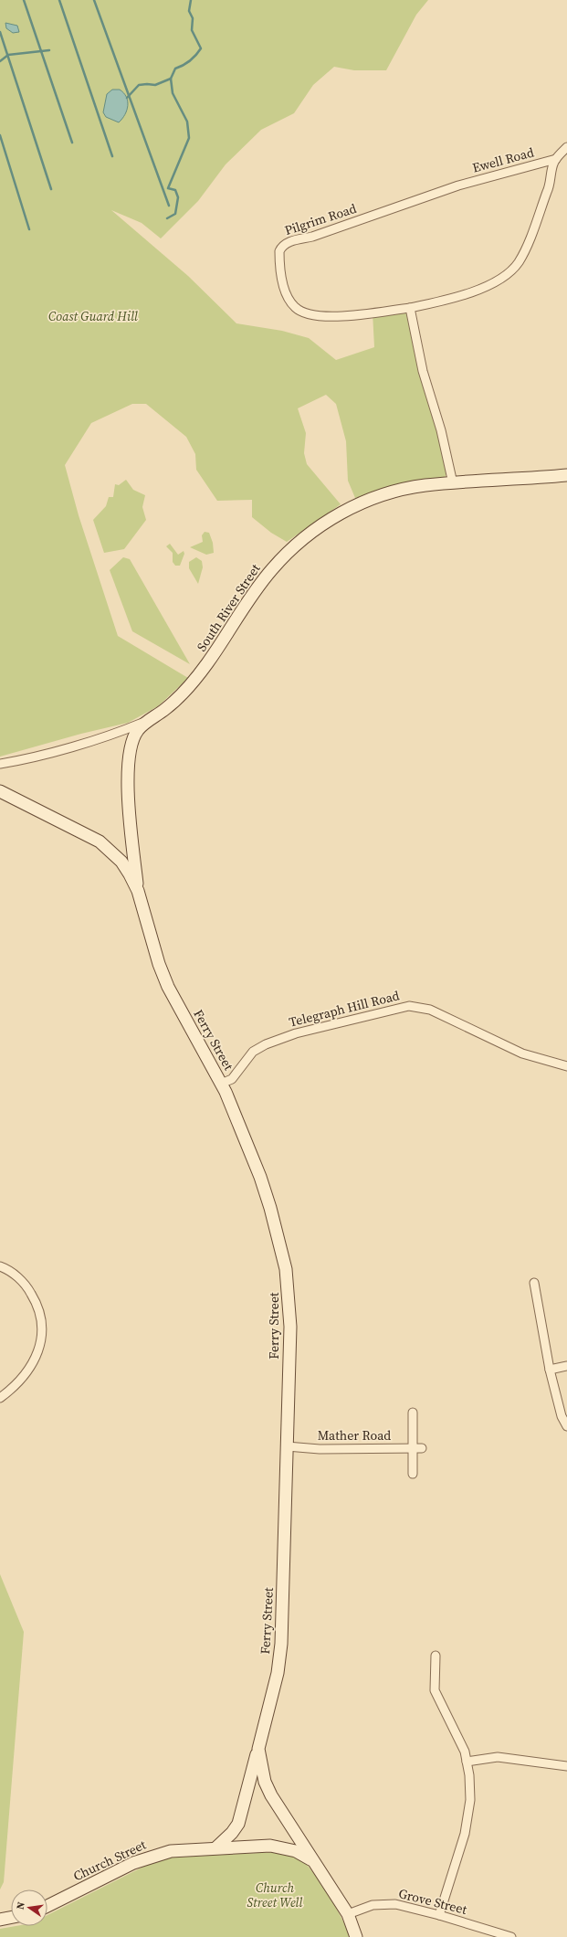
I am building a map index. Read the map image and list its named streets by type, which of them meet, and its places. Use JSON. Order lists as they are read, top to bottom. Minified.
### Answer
{"streets":{"street":["Ewell Road","Pilgrim Road","South River Street","Telegraph Hill Road","Ferry Street","Mather Road","Church Street","Grove Street"]},"crossings":[["Ewell Road","Pilgrim Road"],["South River Street","Ferry Street"],["Telegraph Hill Road","Ferry Street"],["Ferry Street","Mather Road"],["Ferry Street","Church Street"],["Ferry Street","Grove Street"]],"parks":["Coast Guard Hill","Church Street Well"],"north":"left"}
